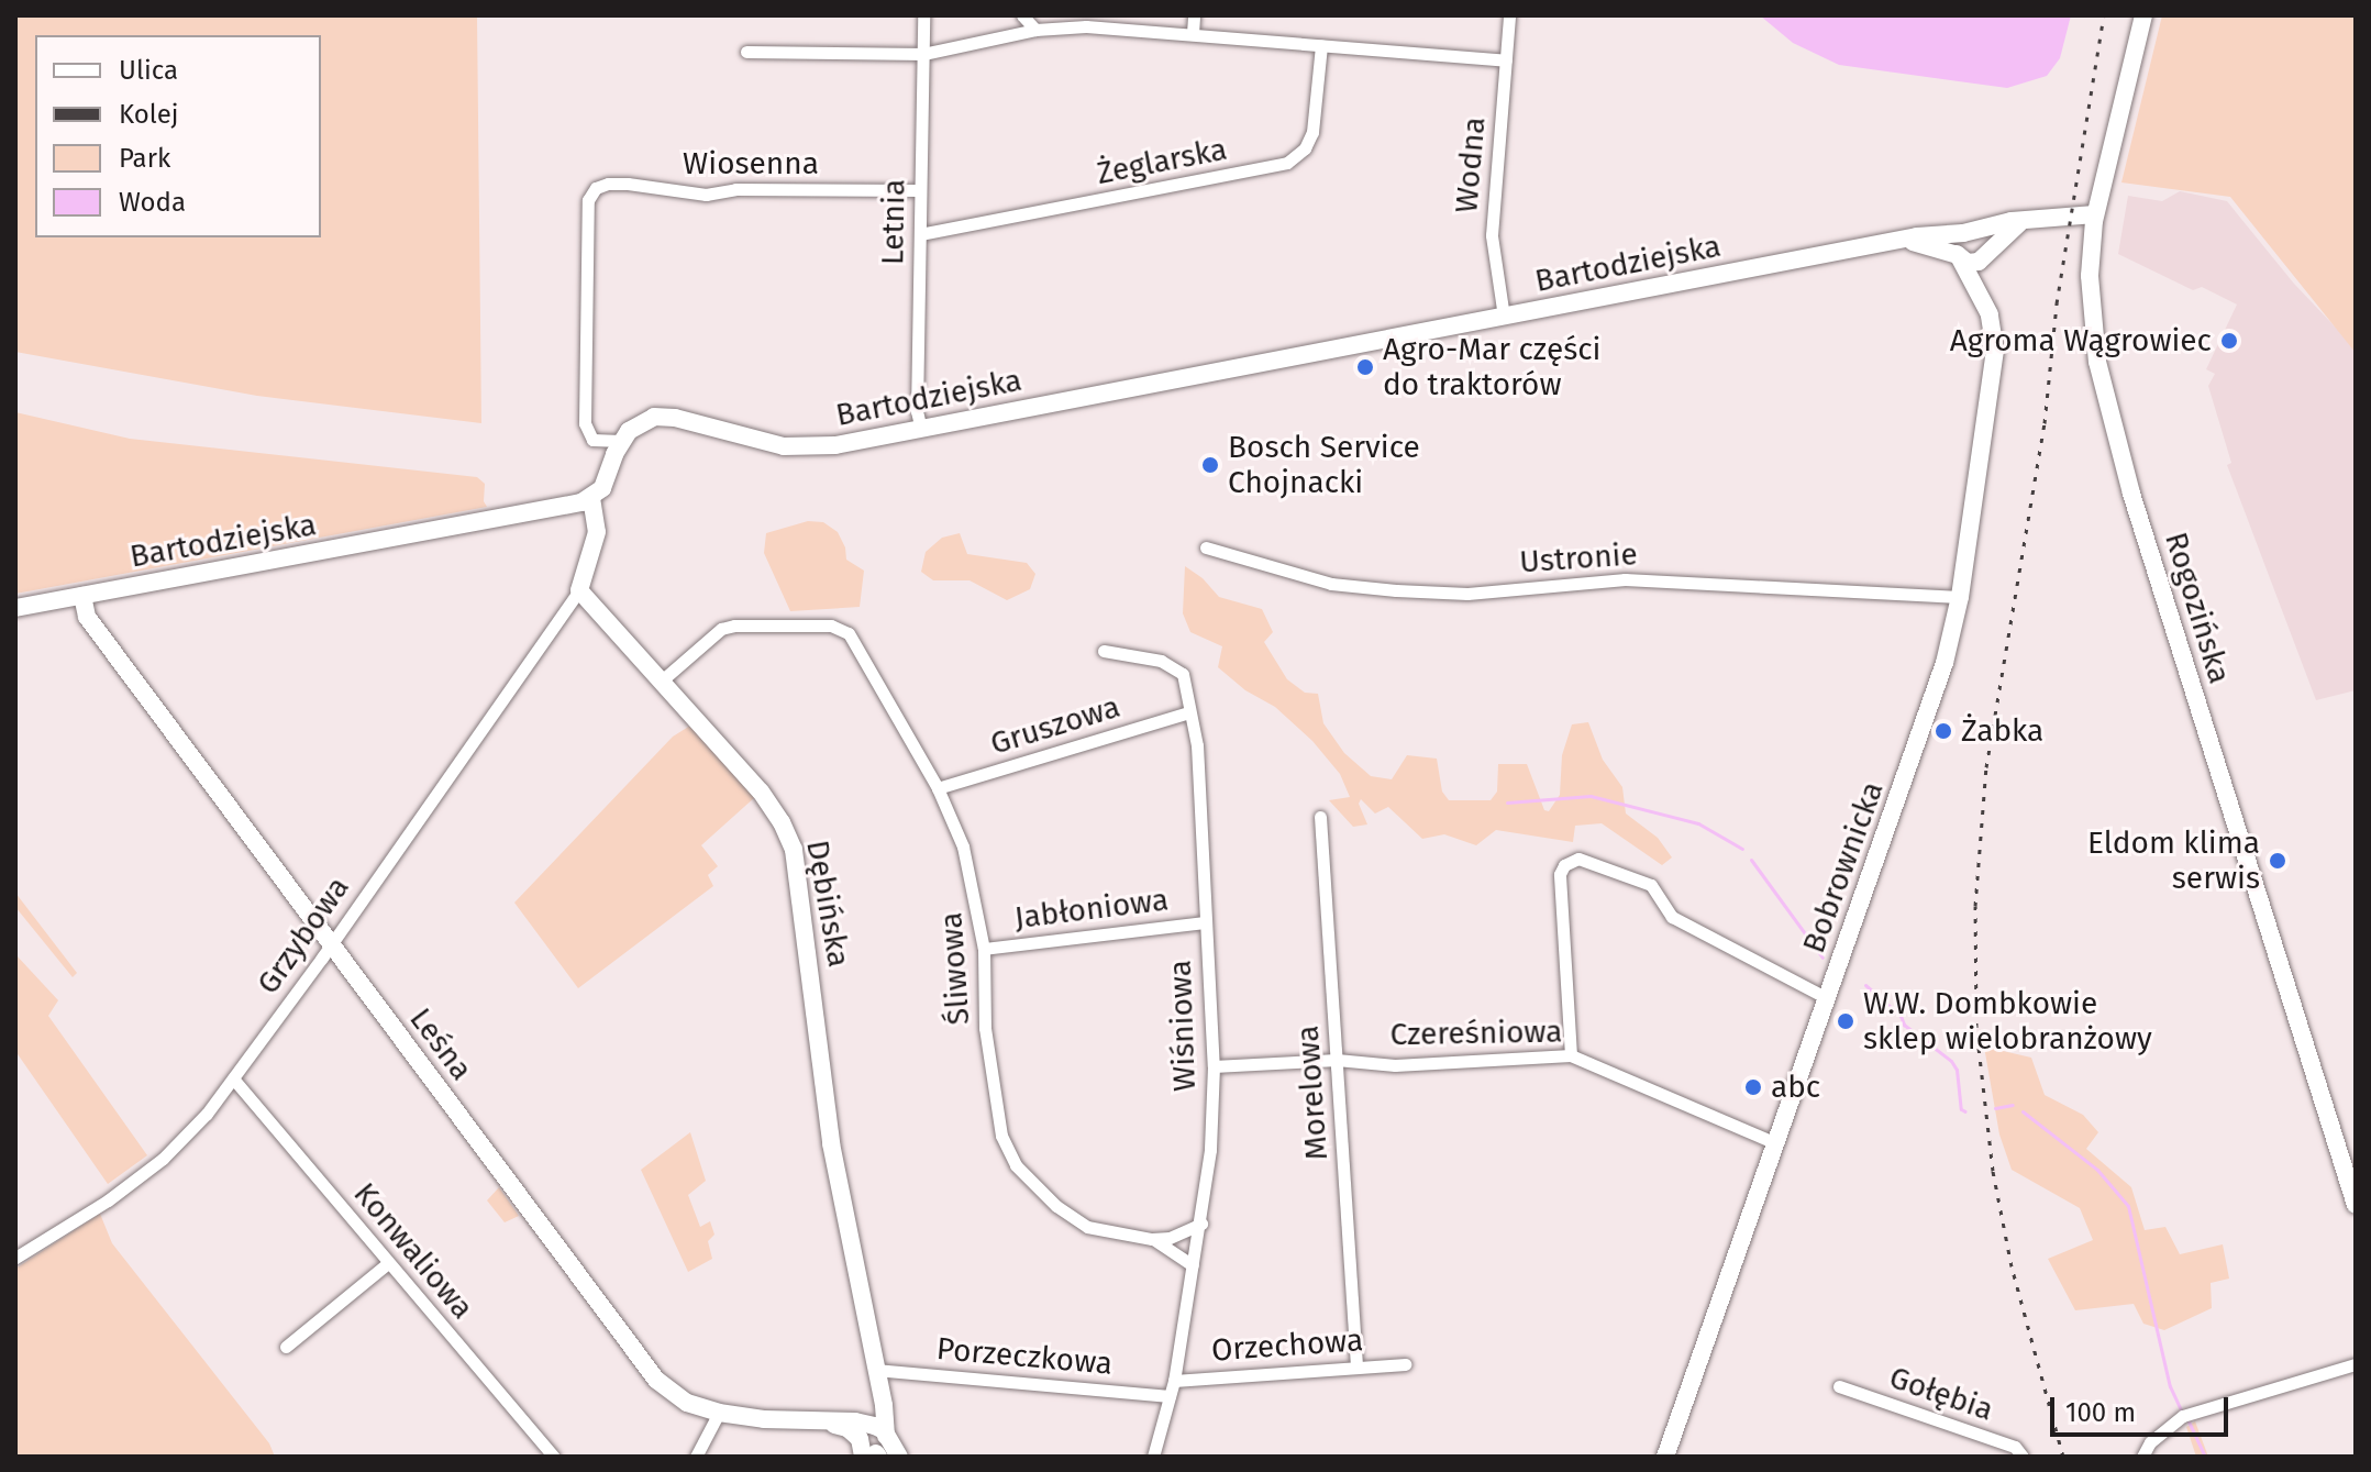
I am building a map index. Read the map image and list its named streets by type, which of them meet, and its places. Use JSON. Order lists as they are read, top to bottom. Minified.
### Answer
{"streets":{"street":["Żeglarska","Wiosenna","Wodna","Letnia","Bartodziejska","Ustronie","Rogozińska","Gruszowa","Bobrownicka","Dębińska","Jabłoniowa","Grzybowa","Śliwowa","Wiśniowa","Czereśniowa","Leśna","Morelowa","Konwaliowa","Orzechowa","Porzeczkowa","Gołębia"]},"crossings":[["Żeglarska","Letnia"],["Wiosenna","Letnia"],["Wiosenna","Bartodziejska"],["Wodna","Bartodziejska"],["Letnia","Bartodziejska"],["Bartodziejska","Rogozińska"],["Bartodziejska","Bobrownicka"],["Bartodziejska","Leśna"],["Ustronie","Bobrownicka"],["Gruszowa","Śliwowa"],["Gruszowa","Wiśniowa"],["Bobrownicka","Czereśniowa"],["Dębińska","Grzybowa"],["Dębińska","Śliwowa"],["Dębińska","Leśna"],["Dębińska","Porzeczkowa"],["Jabłoniowa","Śliwowa"],["Jabłoniowa","Wiśniowa"],["Grzybowa","Leśna"],["Grzybowa","Konwaliowa"],["Śliwowa","Wiśniowa"],["Wiśniowa","Czereśniowa"],["Wiśniowa","Orzechowa"],["Wiśniowa","Porzeczkowa"],["Czereśniowa","Morelowa"],["Morelowa","Orzechowa"]],"places":["Agroma Wągrowiec","Agro-Mar części do traktorów","Bosch Service Chojnacki","Żabka","Eldom klima serwis","W.W. Dombkowie sklep wielobranżowy","abc"],"legend":["Ulica","Kolej","Park","Woda"],"scale_bar":"100 m"}
